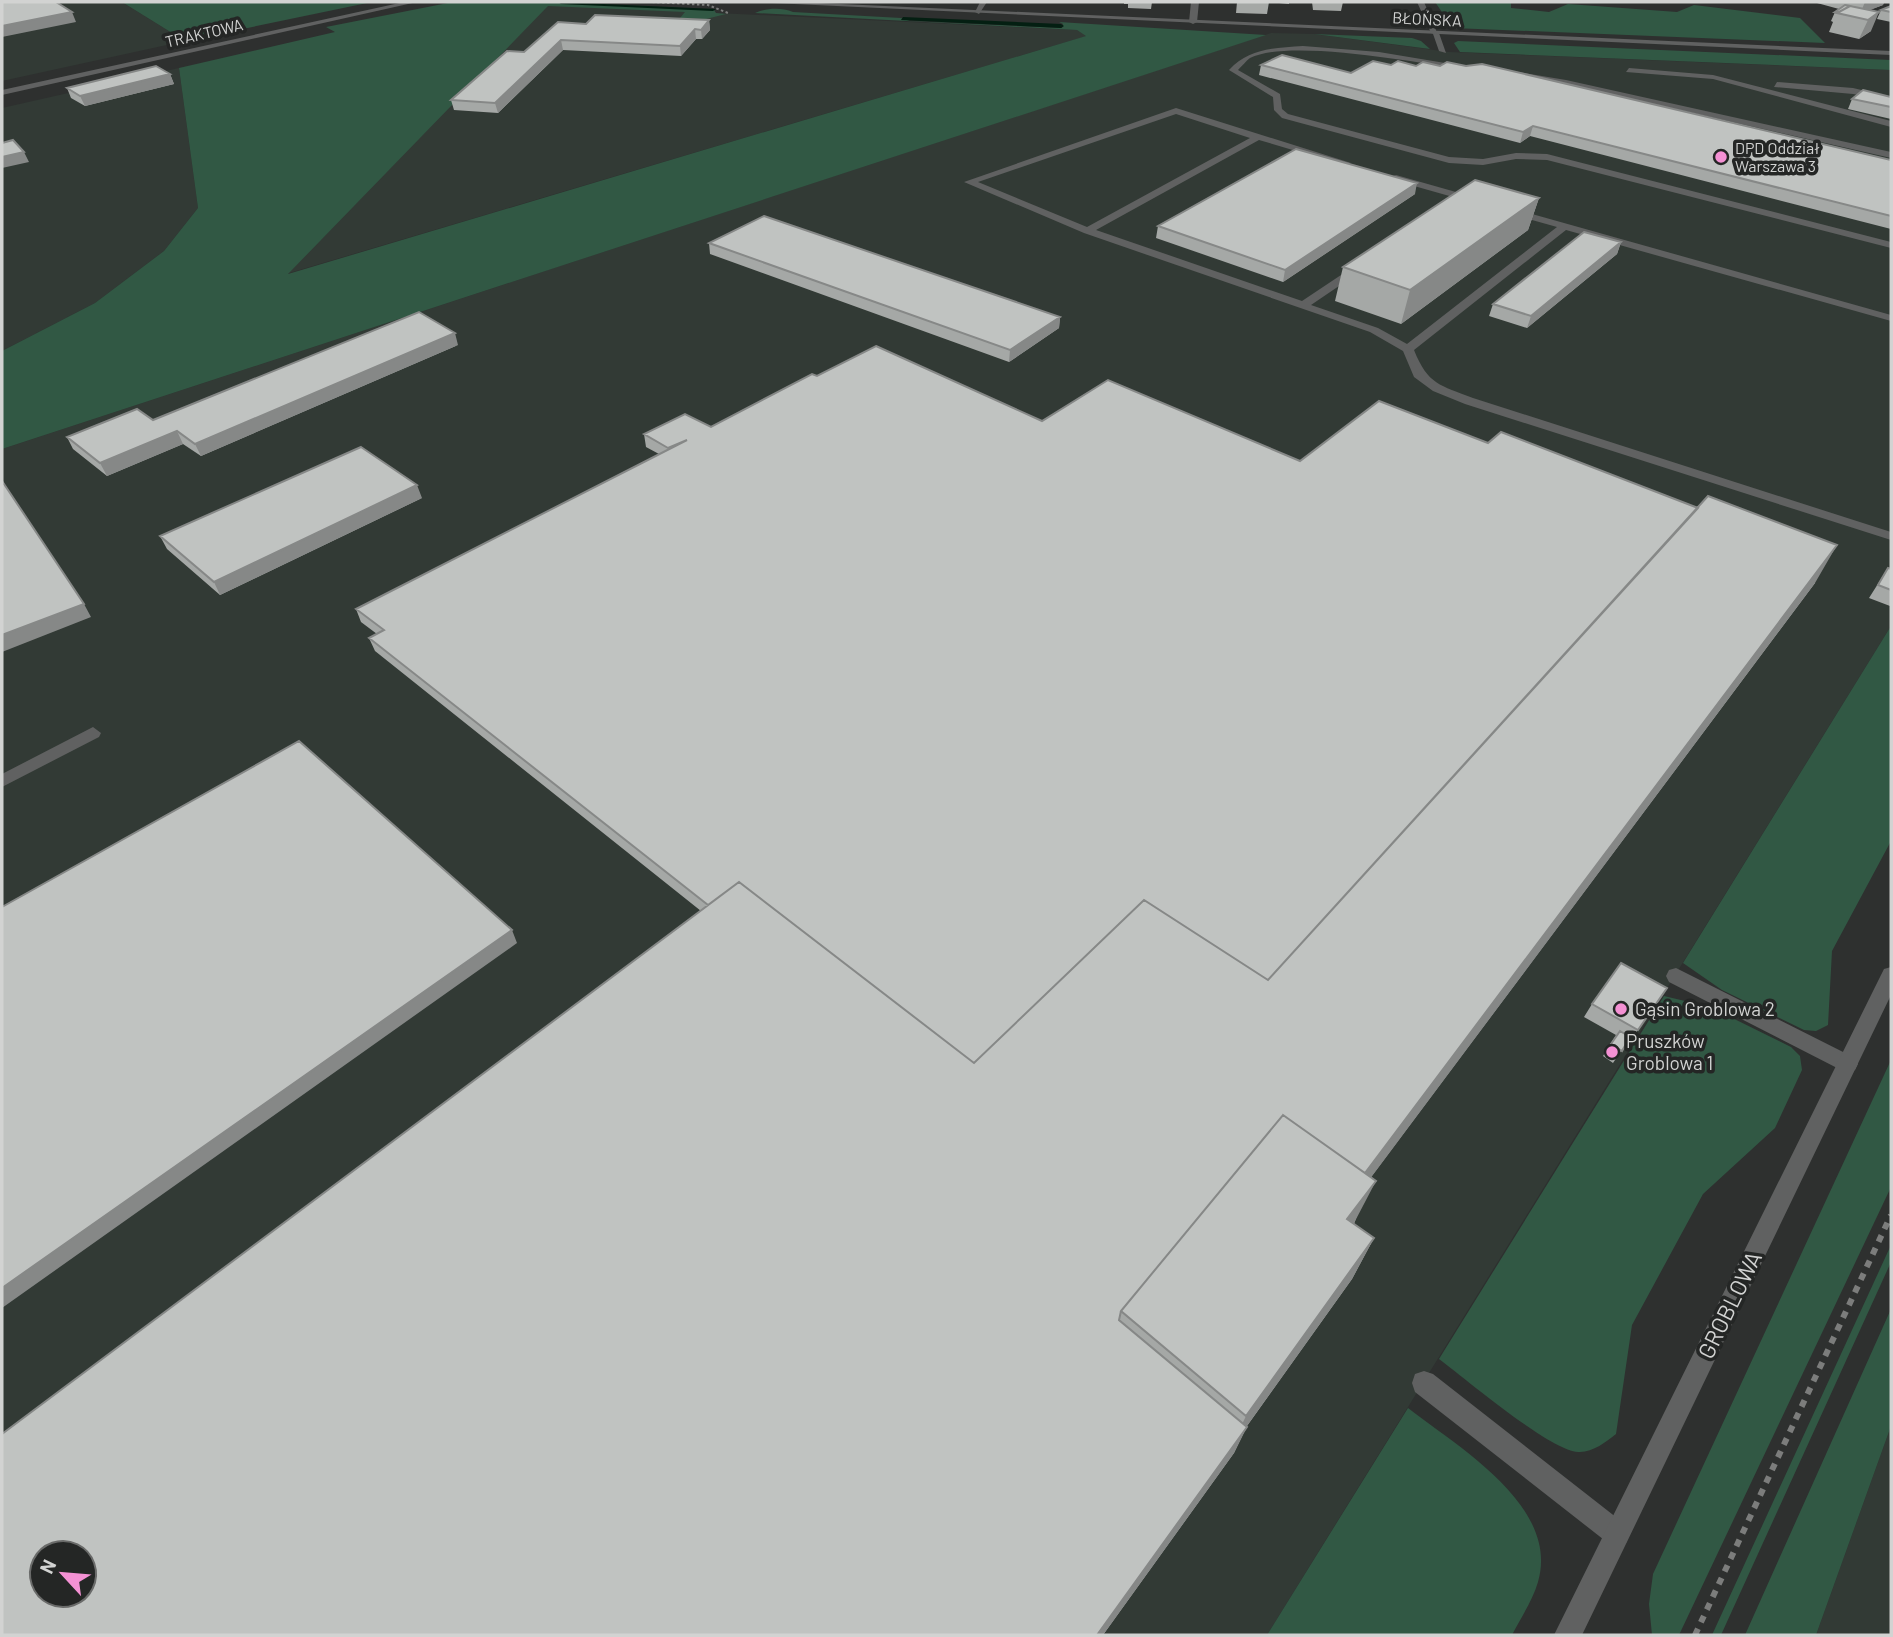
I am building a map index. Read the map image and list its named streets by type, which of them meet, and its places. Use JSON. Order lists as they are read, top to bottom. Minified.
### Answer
{"streets":{"street":["BŁOŃSKA","TRAKTOWA","GROBLOWA"]},"places":["DPD Oddział Warszawa 3","Gąsin Groblowa 2","Pruszków Groblowa 1"],"north":"top left"}
